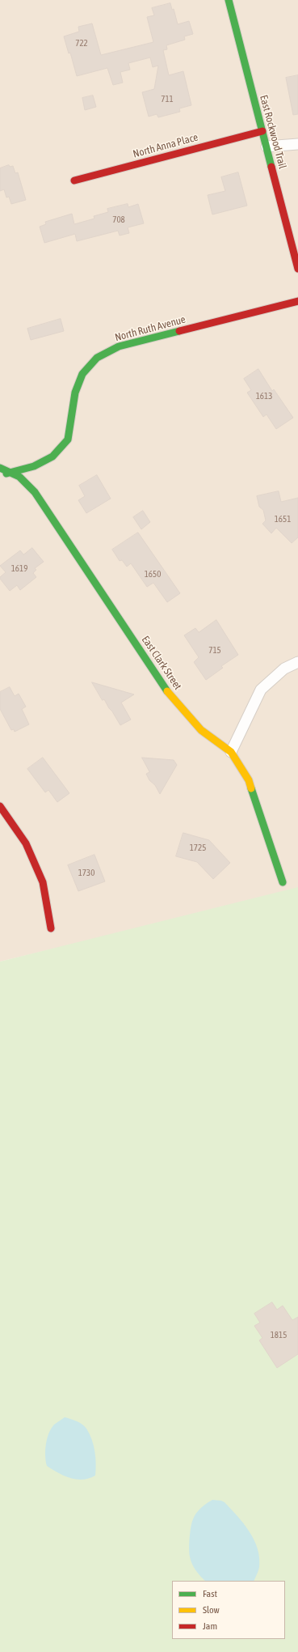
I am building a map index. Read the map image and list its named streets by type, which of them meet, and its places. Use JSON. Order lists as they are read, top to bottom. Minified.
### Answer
{"streets":{"street":["East Rockwood Trail","North Anna Place","North Ruth Avenue","East Clark Street"]},"crossings":[["East Rockwood Trail","North Anna Place"],["North Ruth Avenue","East Clark Street"]],"house_numbers":["722","711","708","1613","1651","1619","1650","715","1725","1730","1815"],"legend":["Fast","Slow","Jam"]}
